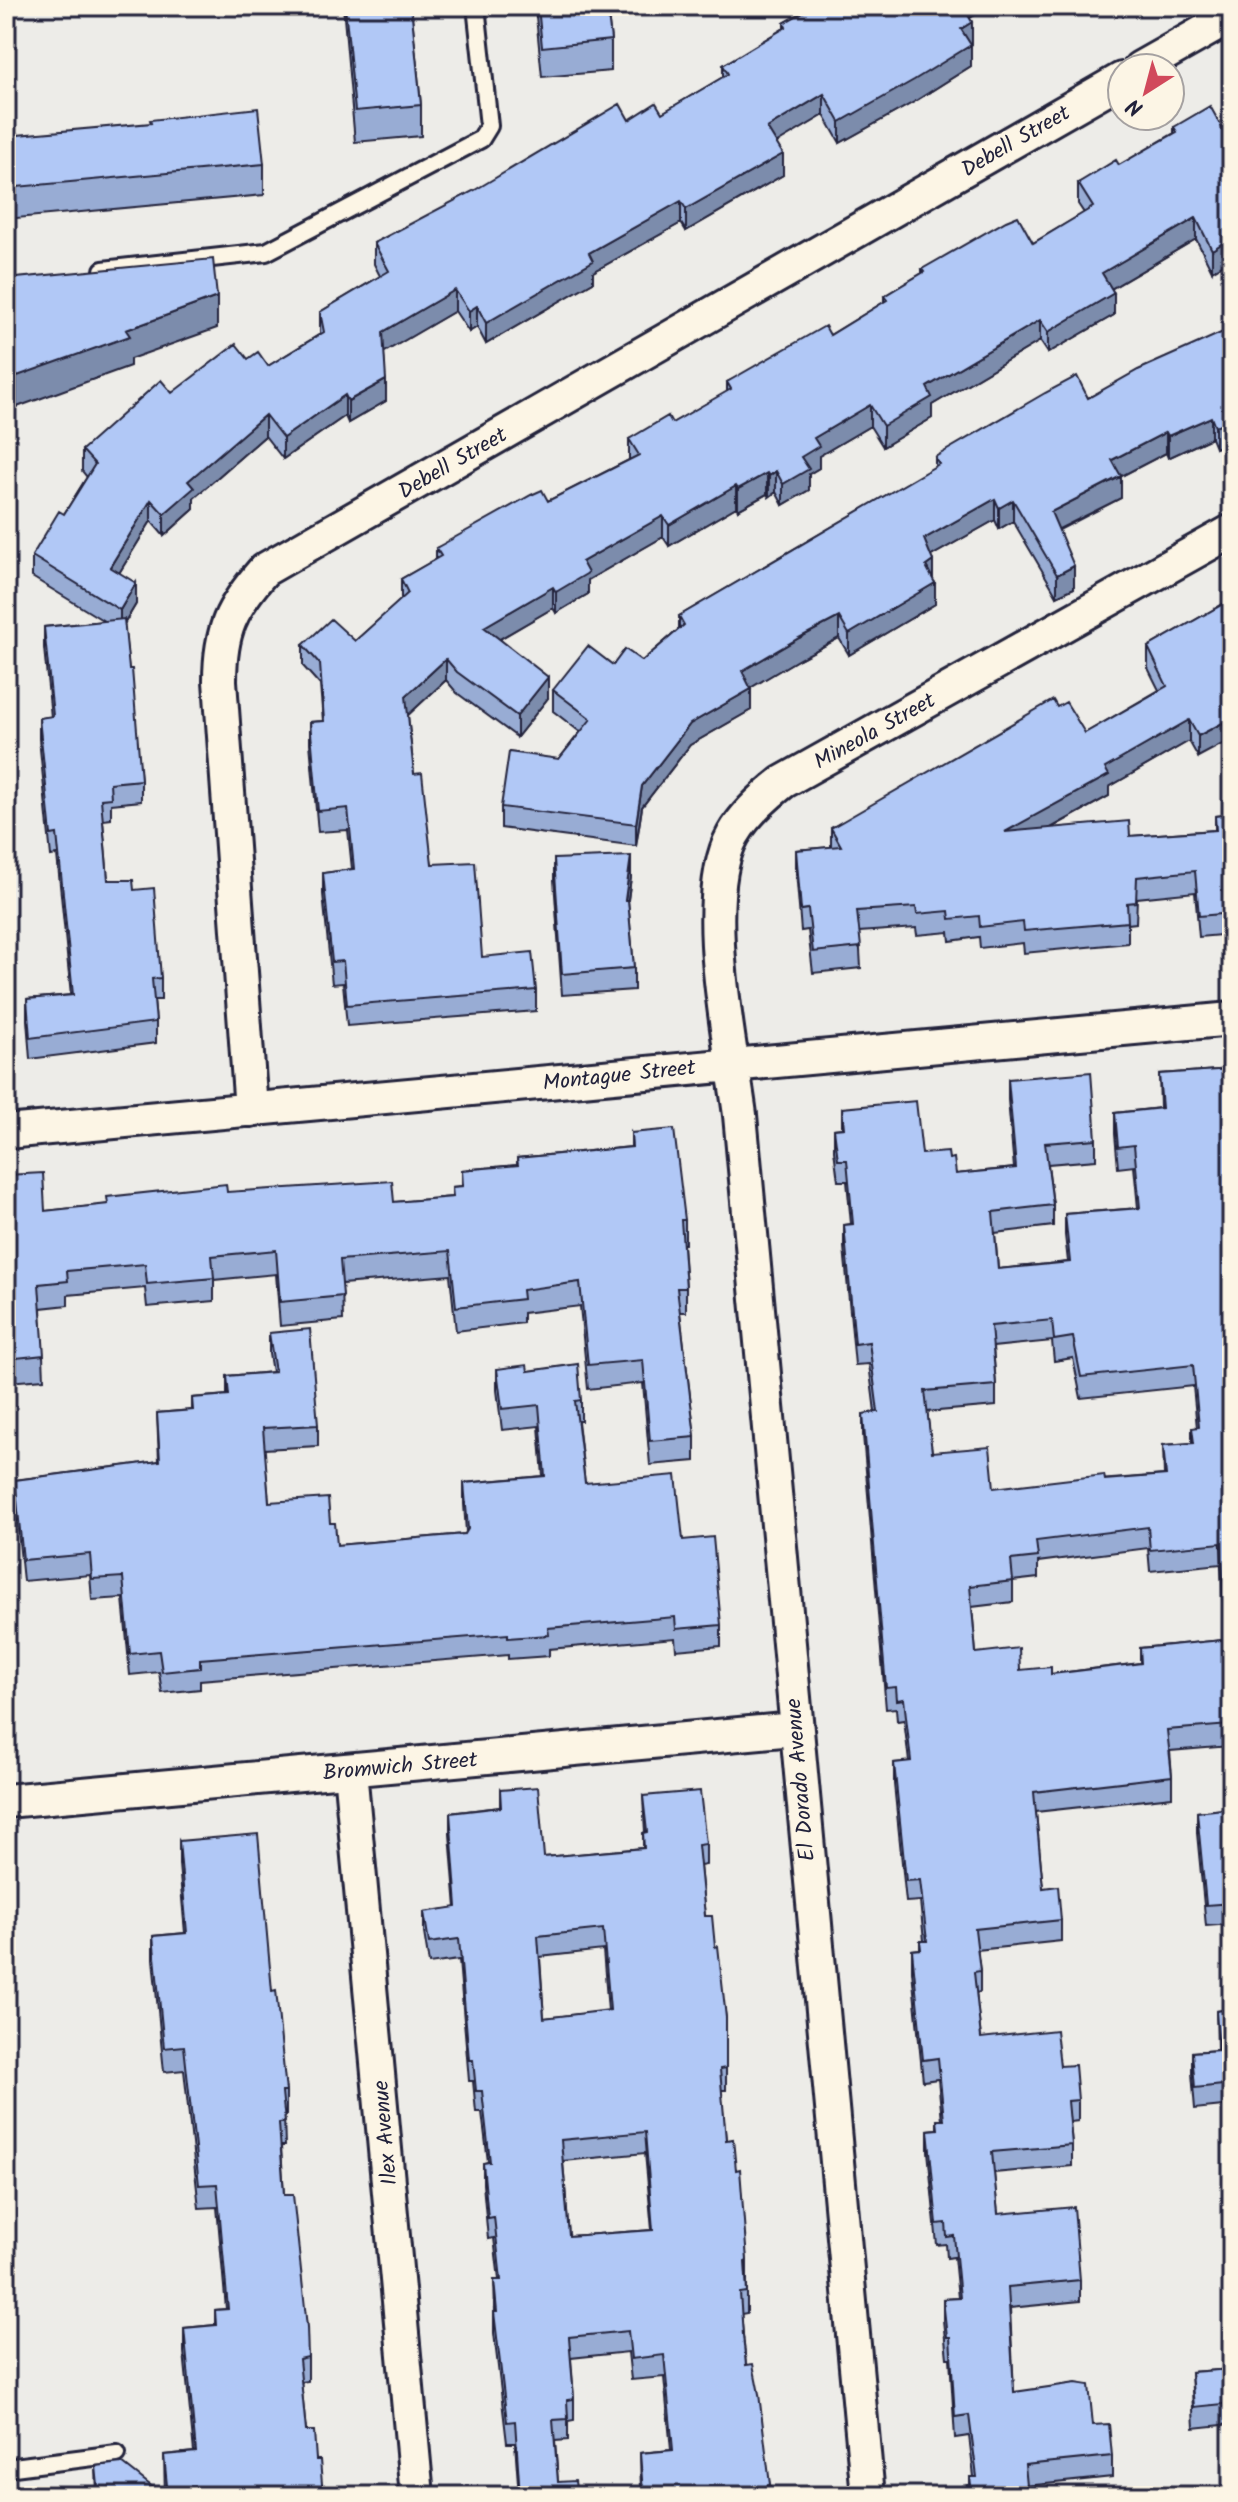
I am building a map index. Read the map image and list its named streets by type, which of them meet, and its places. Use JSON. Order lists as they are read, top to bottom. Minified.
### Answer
{"streets":{"street":["Debell Street","Mineola Street","Montague Street","Bromwich Street","El Dorado Avenue","Ilex Avenue"]},"crossings":[["Debell Street","Montague Street"],["Mineola Street","Montague Street"],["Mineola Street","El Dorado Avenue"],["Montague Street","El Dorado Avenue"],["Bromwich Street","El Dorado Avenue"],["Bromwich Street","Ilex Avenue"]],"north":"bottom left"}
